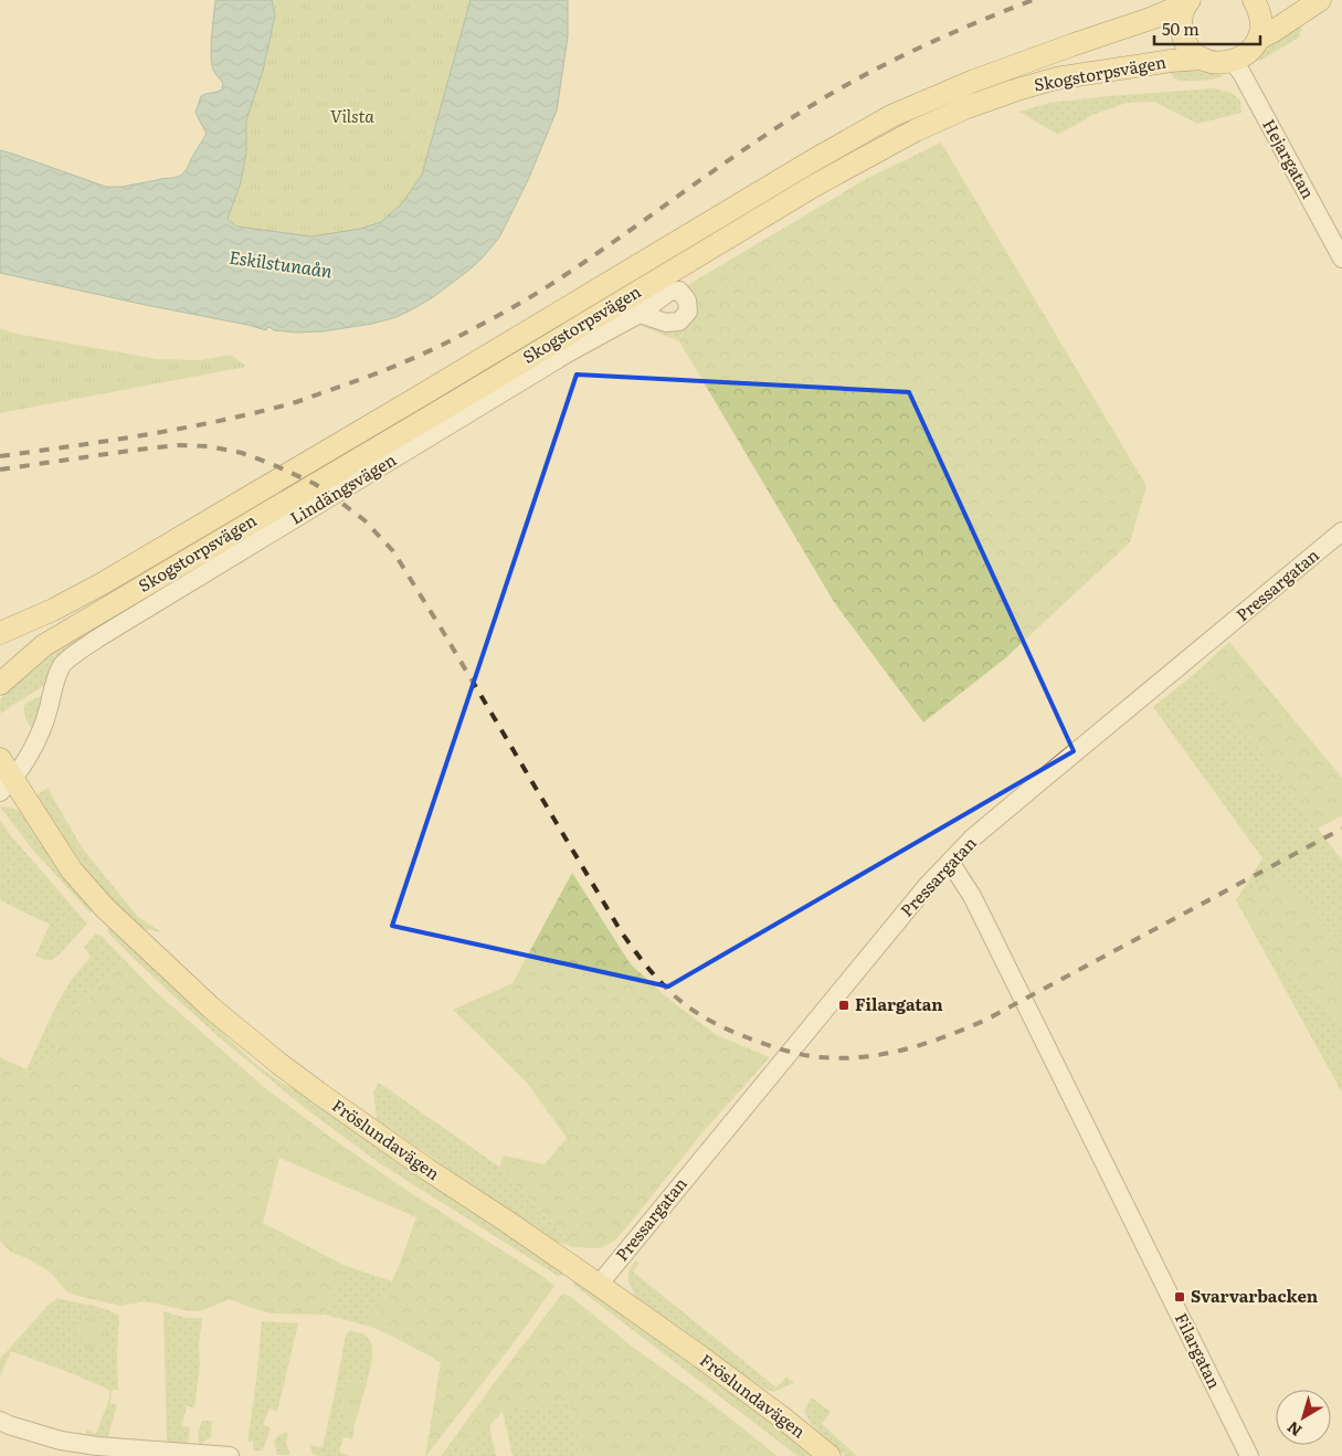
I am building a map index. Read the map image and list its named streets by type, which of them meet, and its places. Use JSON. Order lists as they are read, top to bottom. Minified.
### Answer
{"streets":{"main road":["Skogstorpsvägen","Fröslundavägen"],"street":["Hejargatan","Lindängsvägen","Pressargatan","Filargatan"]},"crossings":[["Skogstorpsvägen","Hejargatan"],["Lindängsvägen","Fröslundavägen"],["Pressargatan","Fröslundavägen"],["Pressargatan","Filargatan"]],"water":["Eskilstunaån"],"parks":["Vilsta"],"places":{"transit":["Filargatan","Svarvarbacken"]},"scale_bar":"50 m","north":"bottom left"}
